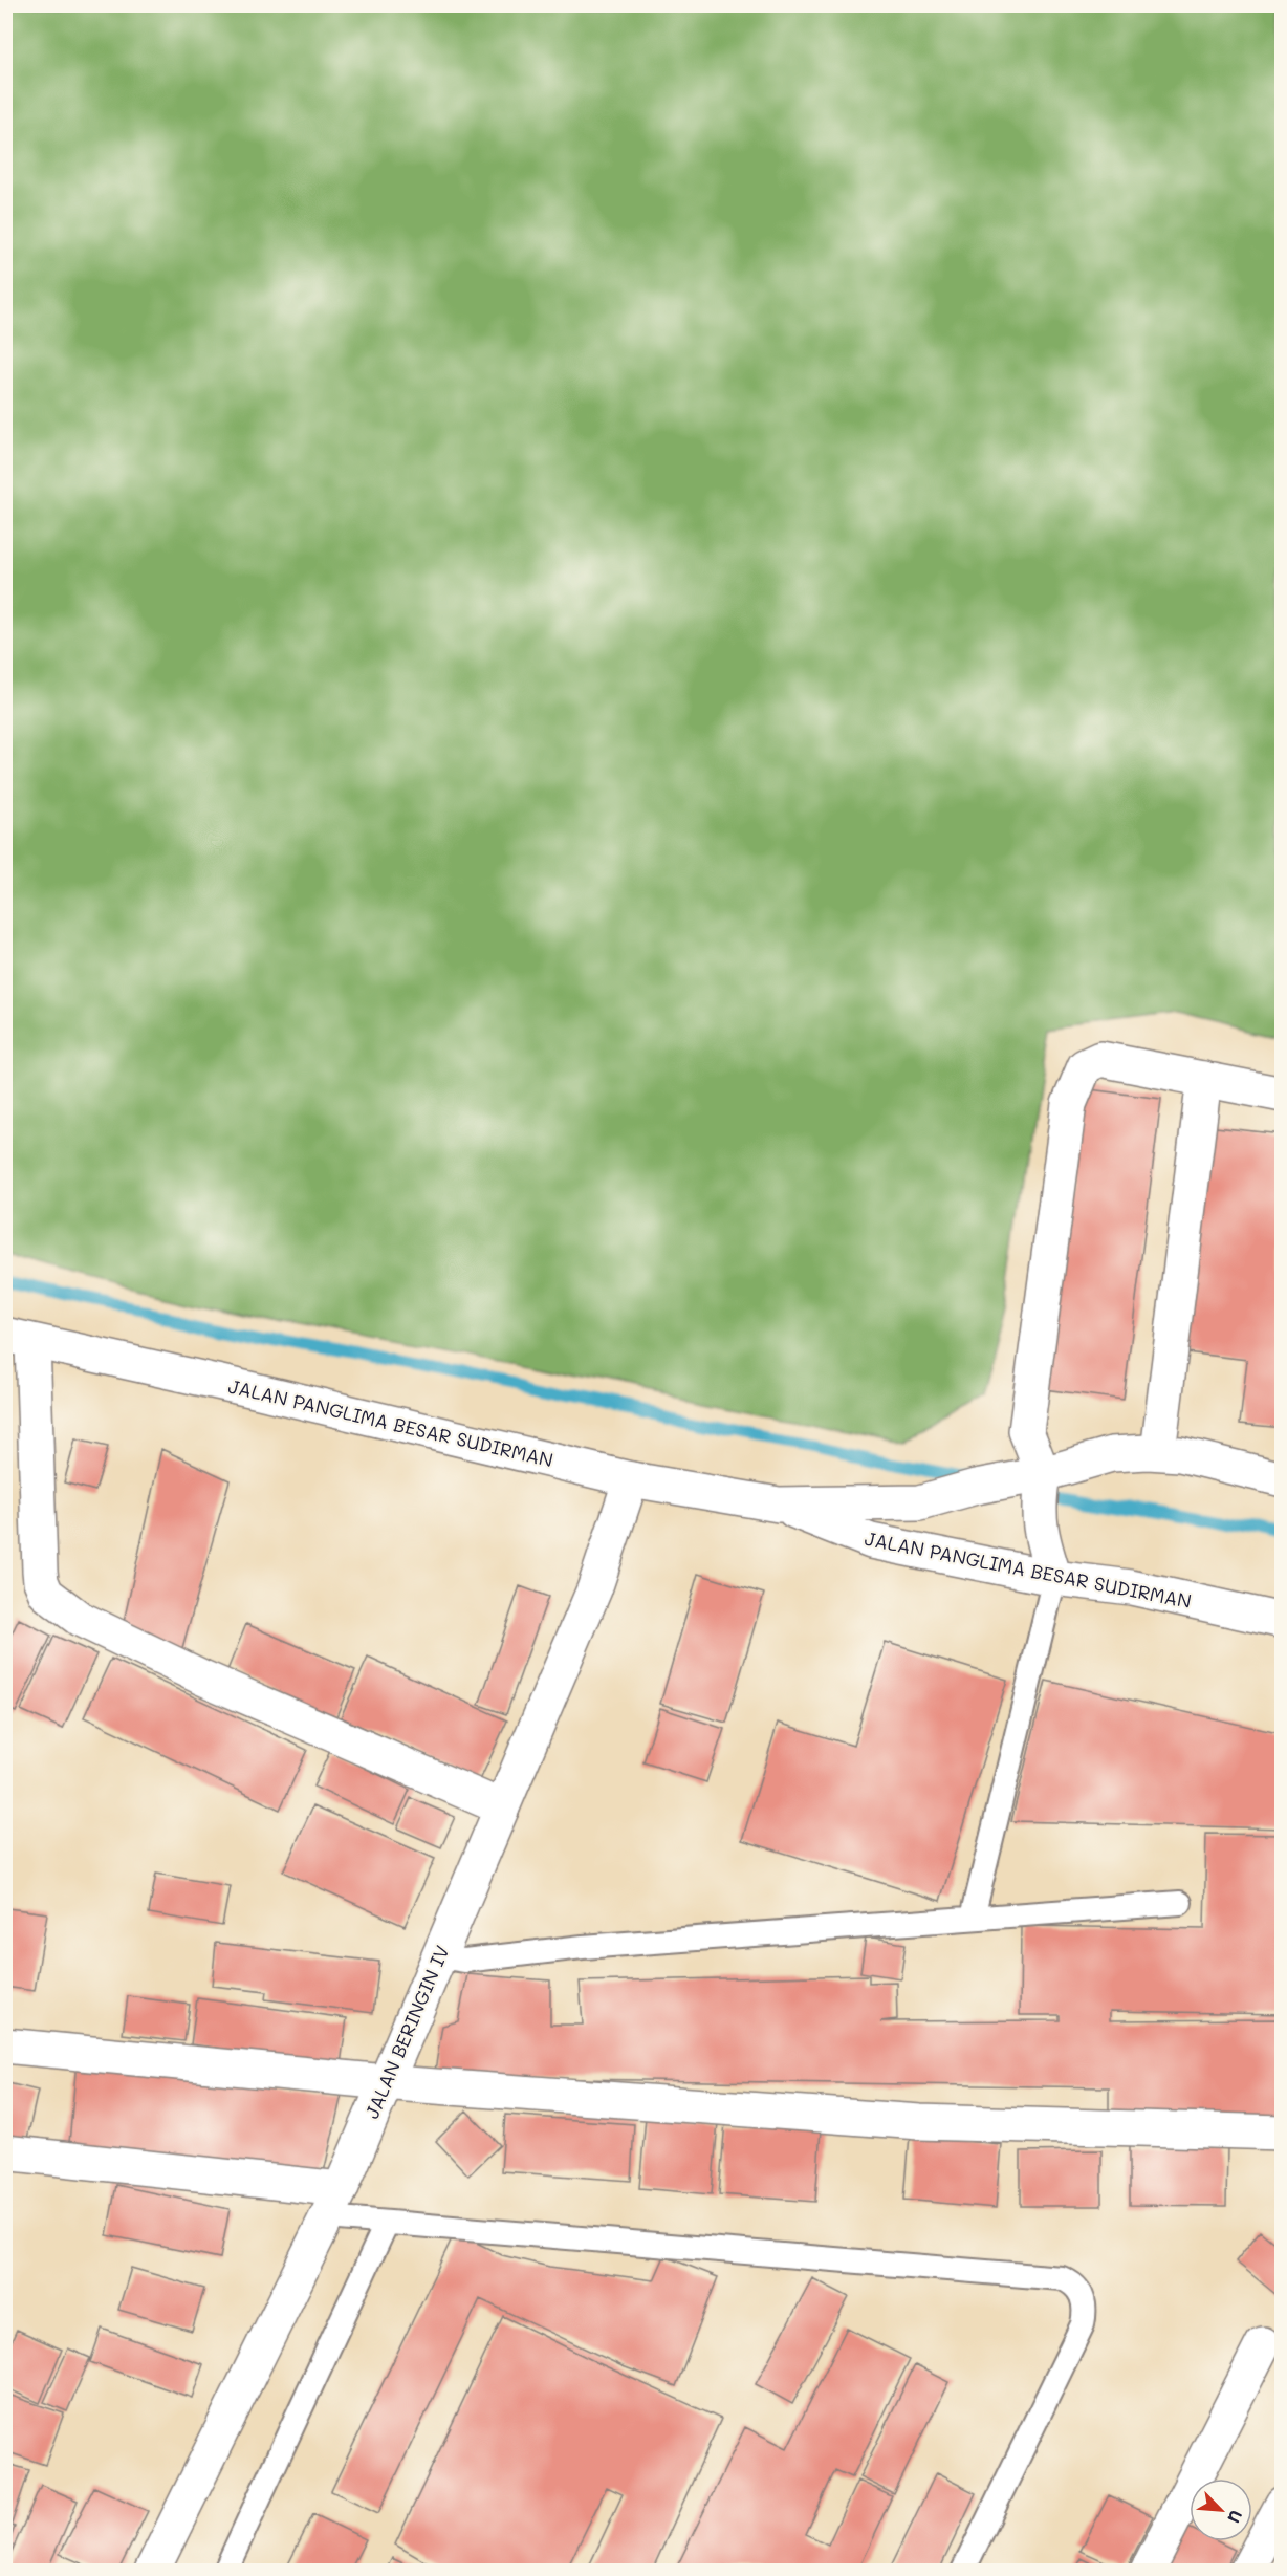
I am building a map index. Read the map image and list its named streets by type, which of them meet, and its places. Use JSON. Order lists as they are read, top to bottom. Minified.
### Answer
{"streets":{"street":["JALAN PANGLIMA BESAR SUDIRMAN","JALAN BERINGIN IV"]},"crossings":[["JALAN PANGLIMA BESAR SUDIRMAN","JALAN BERINGIN IV"]],"north":"bottom right"}
